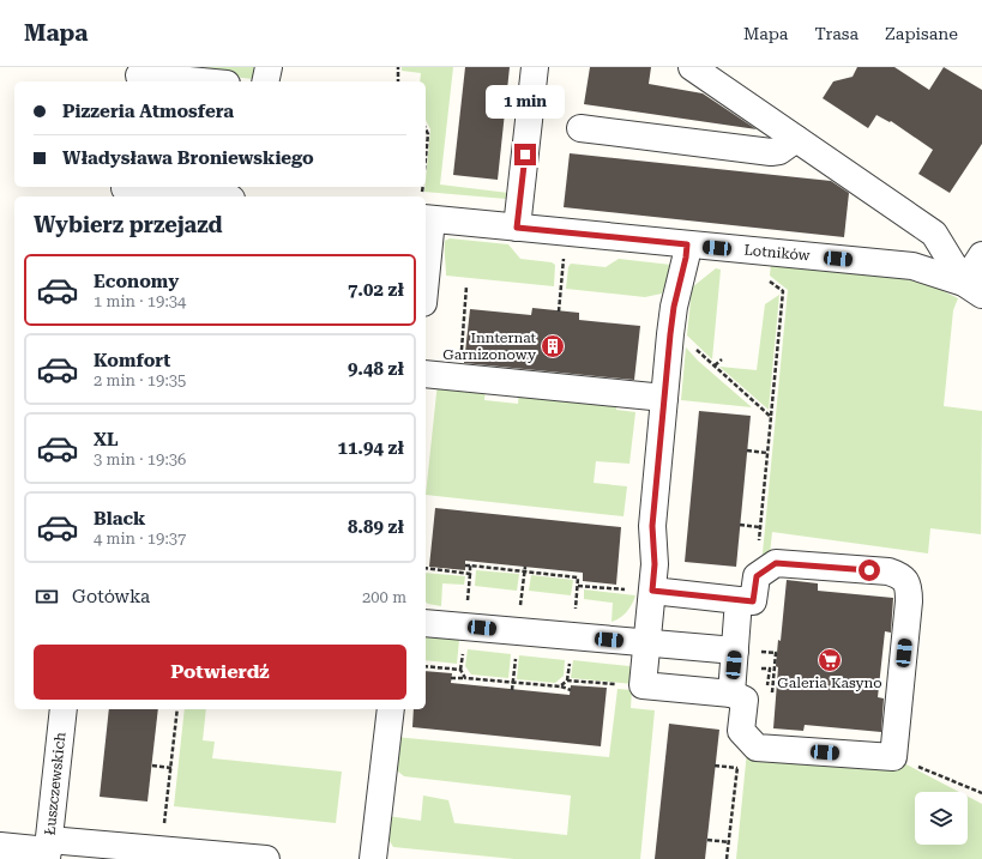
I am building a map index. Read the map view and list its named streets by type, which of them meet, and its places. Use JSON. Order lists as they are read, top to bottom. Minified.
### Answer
{"streets":{"street":["Lotników","Łuszczewskich"]},"places":{"building":["Innternat Garnizonowy"],"supermarket":["Galeria Kasyno"]},"page":{"header":"Mapa","nav":["Mapa","Trasa","Zapisane"],"banner":["Pizzeria Atmosfera","Władysława Broniewskiego"],"bubble":"1 min","heading":"Wybierz przejazd","list":[{"name":"Economy","note":"1 min · 19:34","value":"7.02 zł"},{"name":"Komfort","note":"2 min · 19:35","value":"9.48 zł"},{"name":"XL","note":"3 min · 19:36","value":"11.94 zł"},{"name":"Black","note":"4 min · 19:37","value":"8.89 zł"}],"pay":["Gotówka","200 m"],"buttons":"Potwierdź"}}
